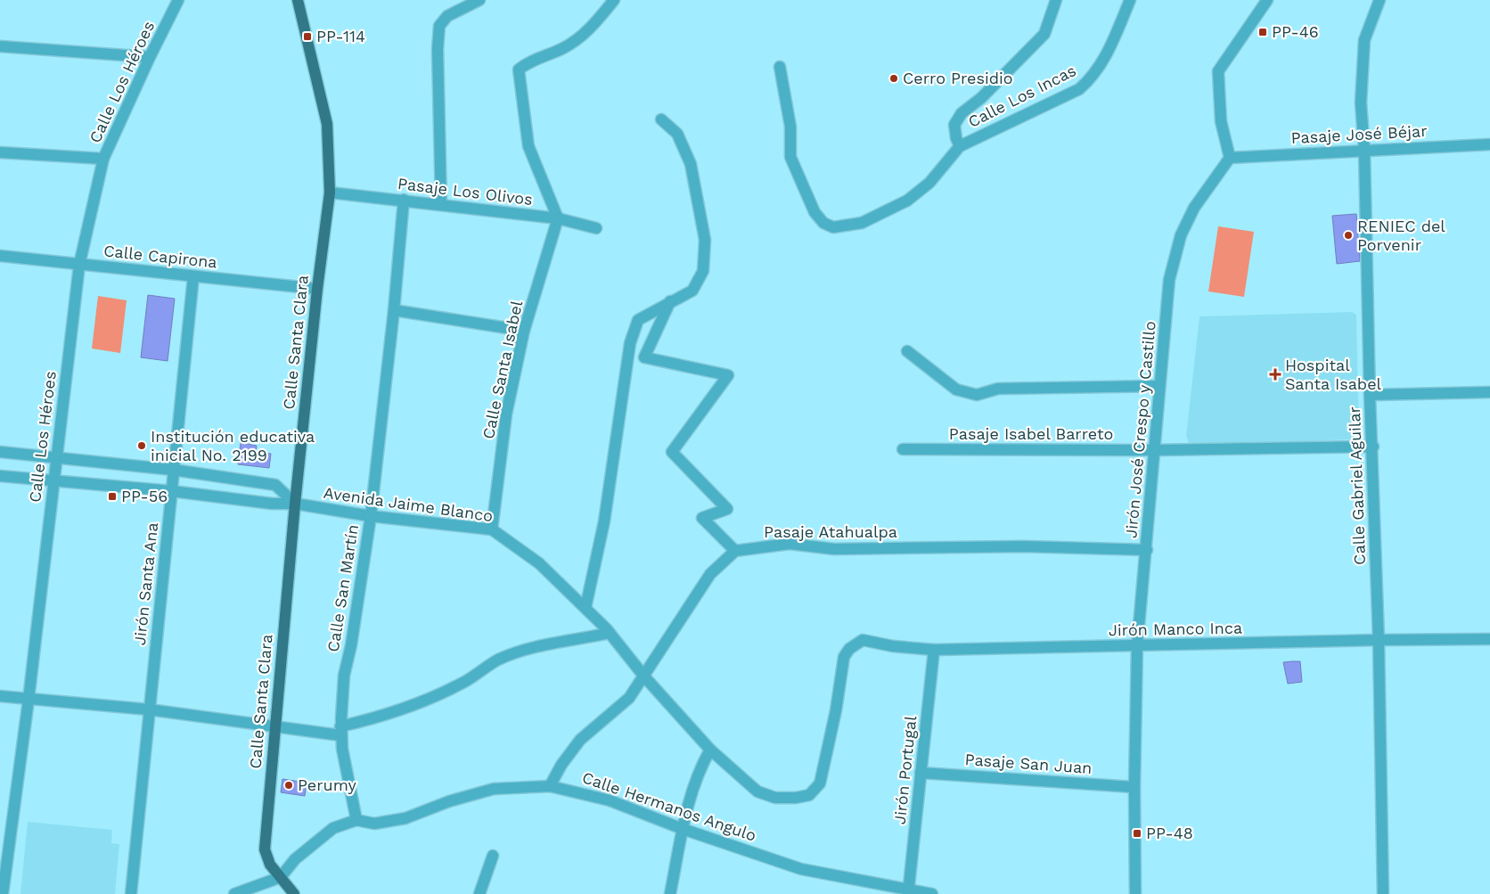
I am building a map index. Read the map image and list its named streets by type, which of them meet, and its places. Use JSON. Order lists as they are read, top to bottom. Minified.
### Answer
{"streets":{"main road":["Calle Santa Clara"],"street":["Calle Los Héroes","Calle Los Incas","Pasaje José Béjar","Pasaje Los Olivos","Calle Capirona","Calle Santa Isabel","Jirón José Crespo y Castillo","Pasaje Isabel Barreto","Calle Gabriel Aguilar","Avenida Jaime Blanco","Pasaje Atahualpa","Jirón Santa Ana","Calle San Martín","Jirón Manco Inca","Pasaje San Juan","Jirón Portugal","Calle Hermanos Angulo"]},"crossings":[["Calle Los Héroes","Calle Capirona"],["Calle Los Héroes","Avenida Jaime Blanco"],["Pasaje José Béjar","Jirón José Crespo y Castillo"],["Pasaje José Béjar","Calle Gabriel Aguilar"],["Pasaje Los Olivos","Calle Santa Clara"],["Pasaje Los Olivos","Calle Santa Isabel"],["Pasaje Los Olivos","Calle San Martín"],["Calle Capirona","Calle Santa Clara"],["Calle Capirona","Jirón Santa Ana"],["Calle Santa Clara","Avenida Jaime Blanco"],["Calle Santa Clara","Calle Hermanos Angulo"],["Calle Santa Isabel","Avenida Jaime Blanco"],["Jirón José Crespo y Castillo","Pasaje Isabel Barreto"],["Jirón José Crespo y Castillo","Pasaje Atahualpa"],["Jirón José Crespo y Castillo","Jirón Manco Inca"],["Jirón José Crespo y Castillo","Pasaje San Juan"],["Pasaje Isabel Barreto","Calle Gabriel Aguilar"],["Calle Gabriel Aguilar","Jirón Manco Inca"],["Avenida Jaime Blanco","Jirón Santa Ana"],["Avenida Jaime Blanco","Calle San Martín"],["Avenida Jaime Blanco","Jirón Manco Inca"],["Calle San Martín","Calle Hermanos Angulo"],["Jirón Manco Inca","Jirón Portugal"],["Pasaje San Juan","Jirón Portugal"],["Jirón Portugal","Calle Hermanos Angulo"]],"places":{"transit":["PP-46","PP-114","PP-56","PP-48"],"other":["Cerro Presidio","RENIEC del Porvenir","Institución educativa inicial No. 2199","Perumy"],"health":["Hospital Santa Isabel"]}}
